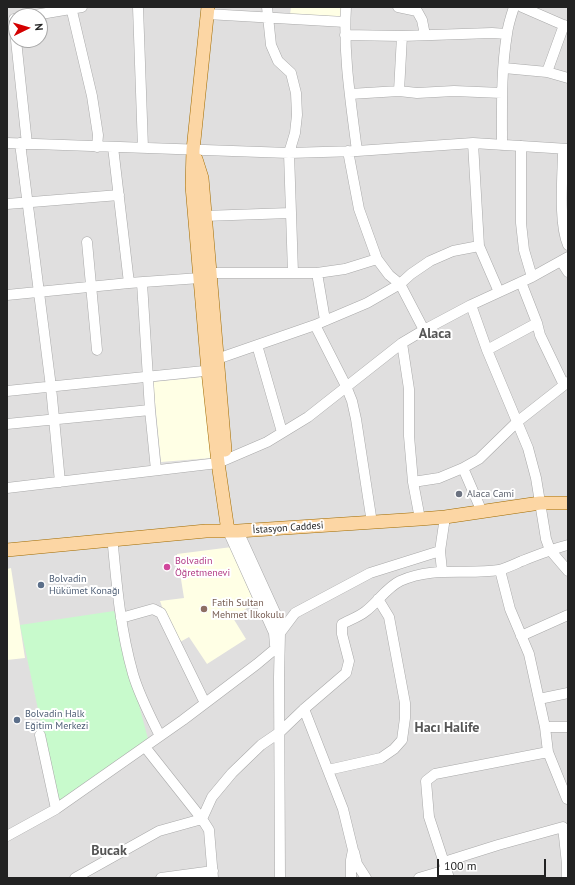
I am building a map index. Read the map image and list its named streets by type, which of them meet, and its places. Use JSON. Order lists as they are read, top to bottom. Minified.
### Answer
{"streets":{"main road":["İstasyon Caddesi"]},"districts":["Alaca","Hacı Halife","Bucak"],"places":["Alaca Cami","Bolvadin Öğretmenevi","Bolvadin Hükümet Konağı","Fatih Sultan Mehmet İlkokulu","Bolvadin Halk Eğitim Merkezi"],"scale_bar":"100 m","north":"right"}
